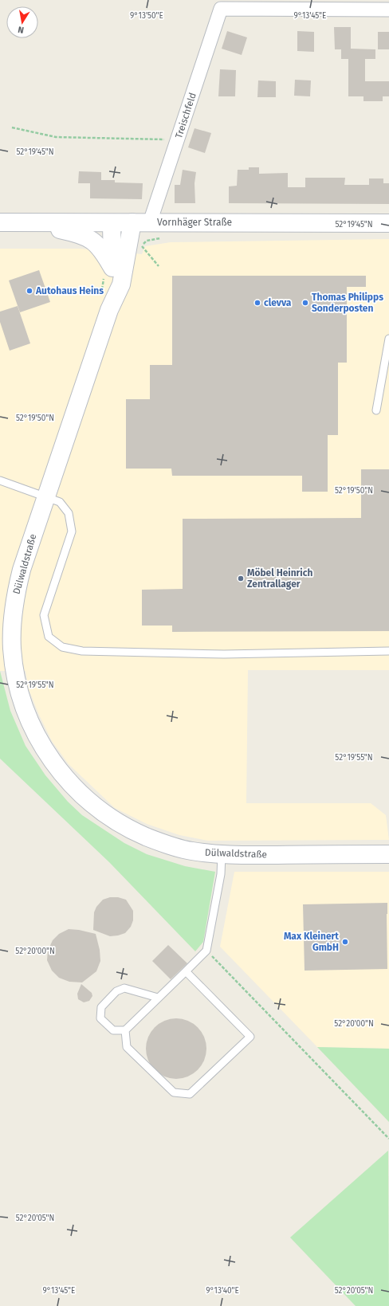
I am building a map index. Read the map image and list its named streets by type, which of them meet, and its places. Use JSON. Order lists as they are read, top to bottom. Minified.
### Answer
{"streets":{"street":["Treischfeld","Vornhäger Straße","Dülwaldstraße"]},"crossings":[["Treischfeld","Vornhäger Straße"],["Vornhäger Straße","Dülwaldstraße"]],"places":["Autohaus Heins","clevva","Thomas Philipps Sonderposten","Möbel Heinrich Zentrallager","Max Kleinert GmbH"],"north":"bottom","coordinates":["9°13'50\"E","9°13'45\"E","52°19'45\"N","52°19'50\"N","52°19'55\"N","52°20'00\"N","52°20'05\"N","9°13'40\"E"]}
